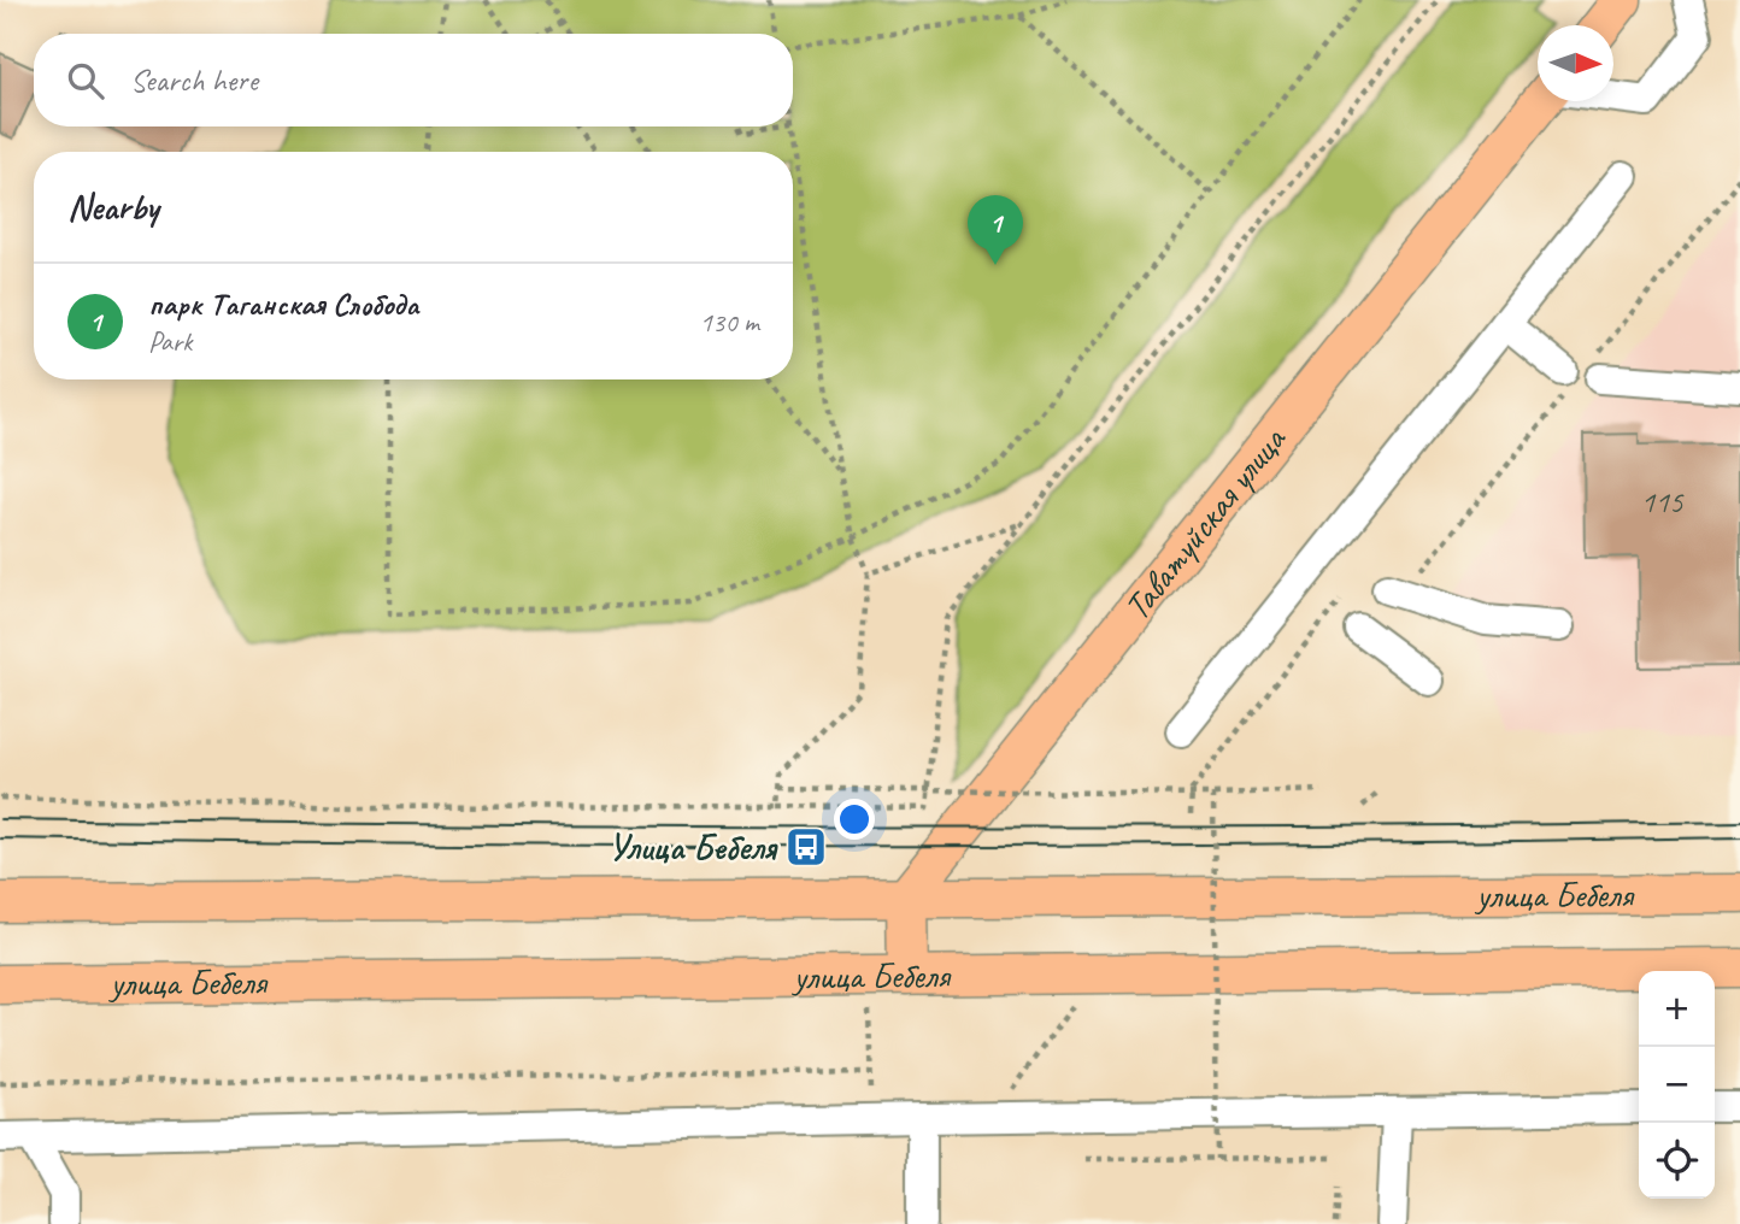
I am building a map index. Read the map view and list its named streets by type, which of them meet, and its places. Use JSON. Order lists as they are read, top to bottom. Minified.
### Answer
{"streets":{"main road":["Таватуйская улица","улица Бебеля"]},"crossings":[["Таватуйская улица","улица Бебеля"]],"places":{"bus stop":["Улица Бебеля"]},"house_numbers":["115"],"north":"right","page":{"search":"Search here","heading":"Nearby","pins":"1","list":[{"mark":"1","name":"парк Таганская Слобода","note":"Park","value":"130 m"}],"map_buttons":["+","−"]}}
